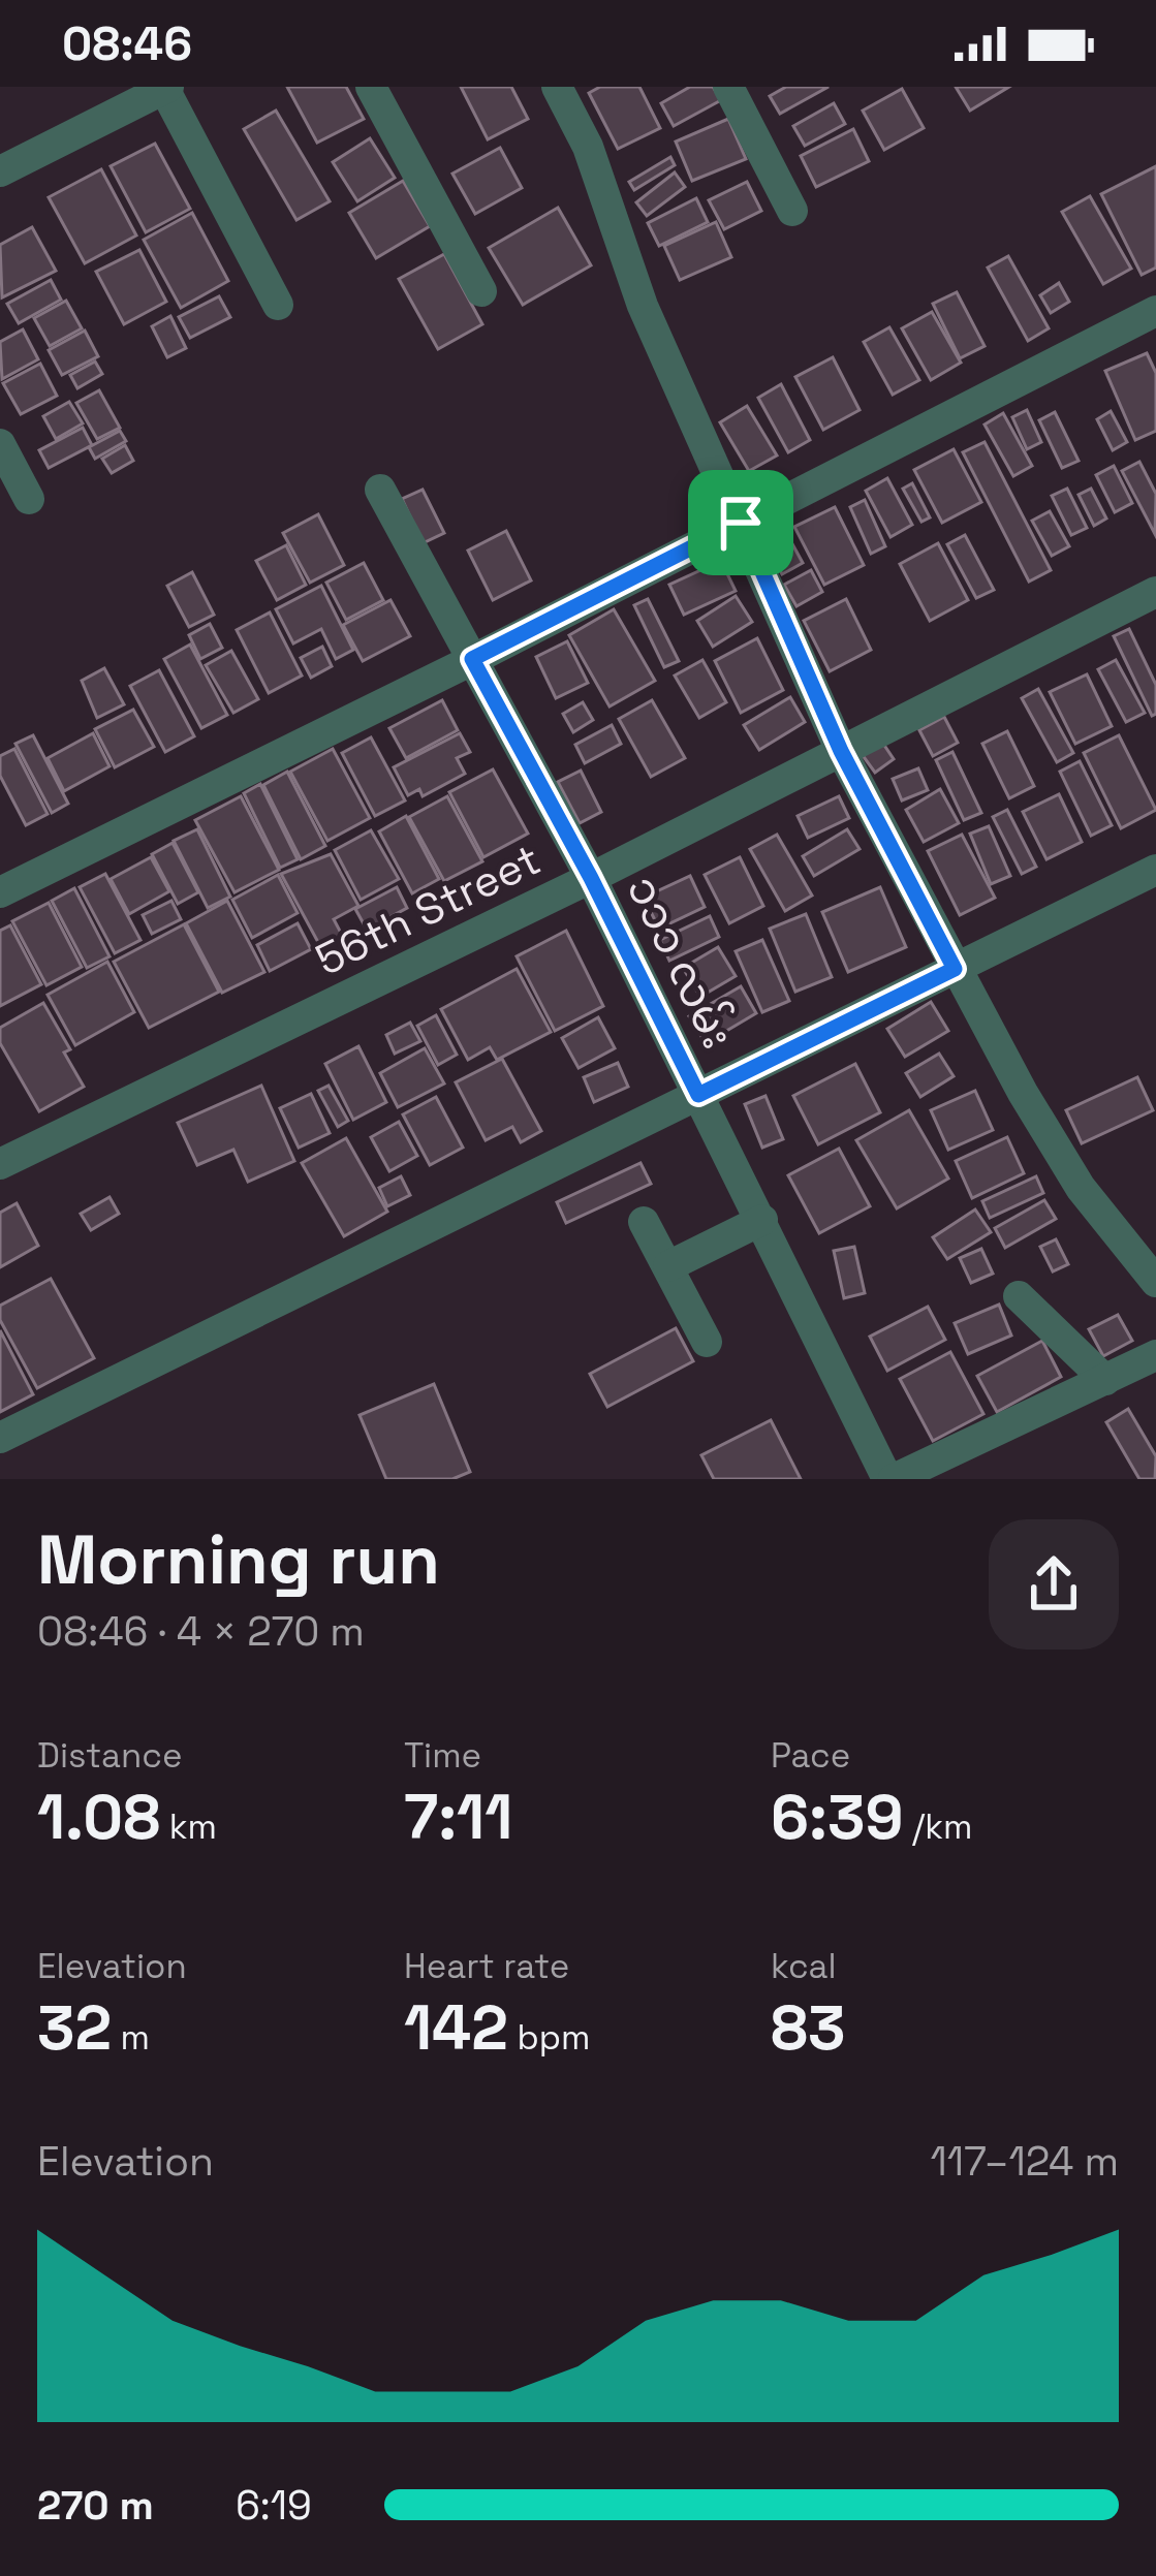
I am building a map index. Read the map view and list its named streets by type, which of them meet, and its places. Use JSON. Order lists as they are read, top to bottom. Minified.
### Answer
{"streets":{"street":["56th Street","၁၁၁ လမ်း"]},"crossings":[["56th Street","၁၁၁ လမ်း"]],"page":{"status":"08:46","heading":["Morning run","08:46 · 4 × 270 m"],"stats":[["Distance","1.08 km"],["Time","7:11"],["Pace","6:39 /km"],["Elevation","32 m"],["Heart rate","142 bpm"],["kcal","83"]],"chart":["Elevation","117–124 m"],"list":[{"name":"270 m","note":"6:19"}]}}
